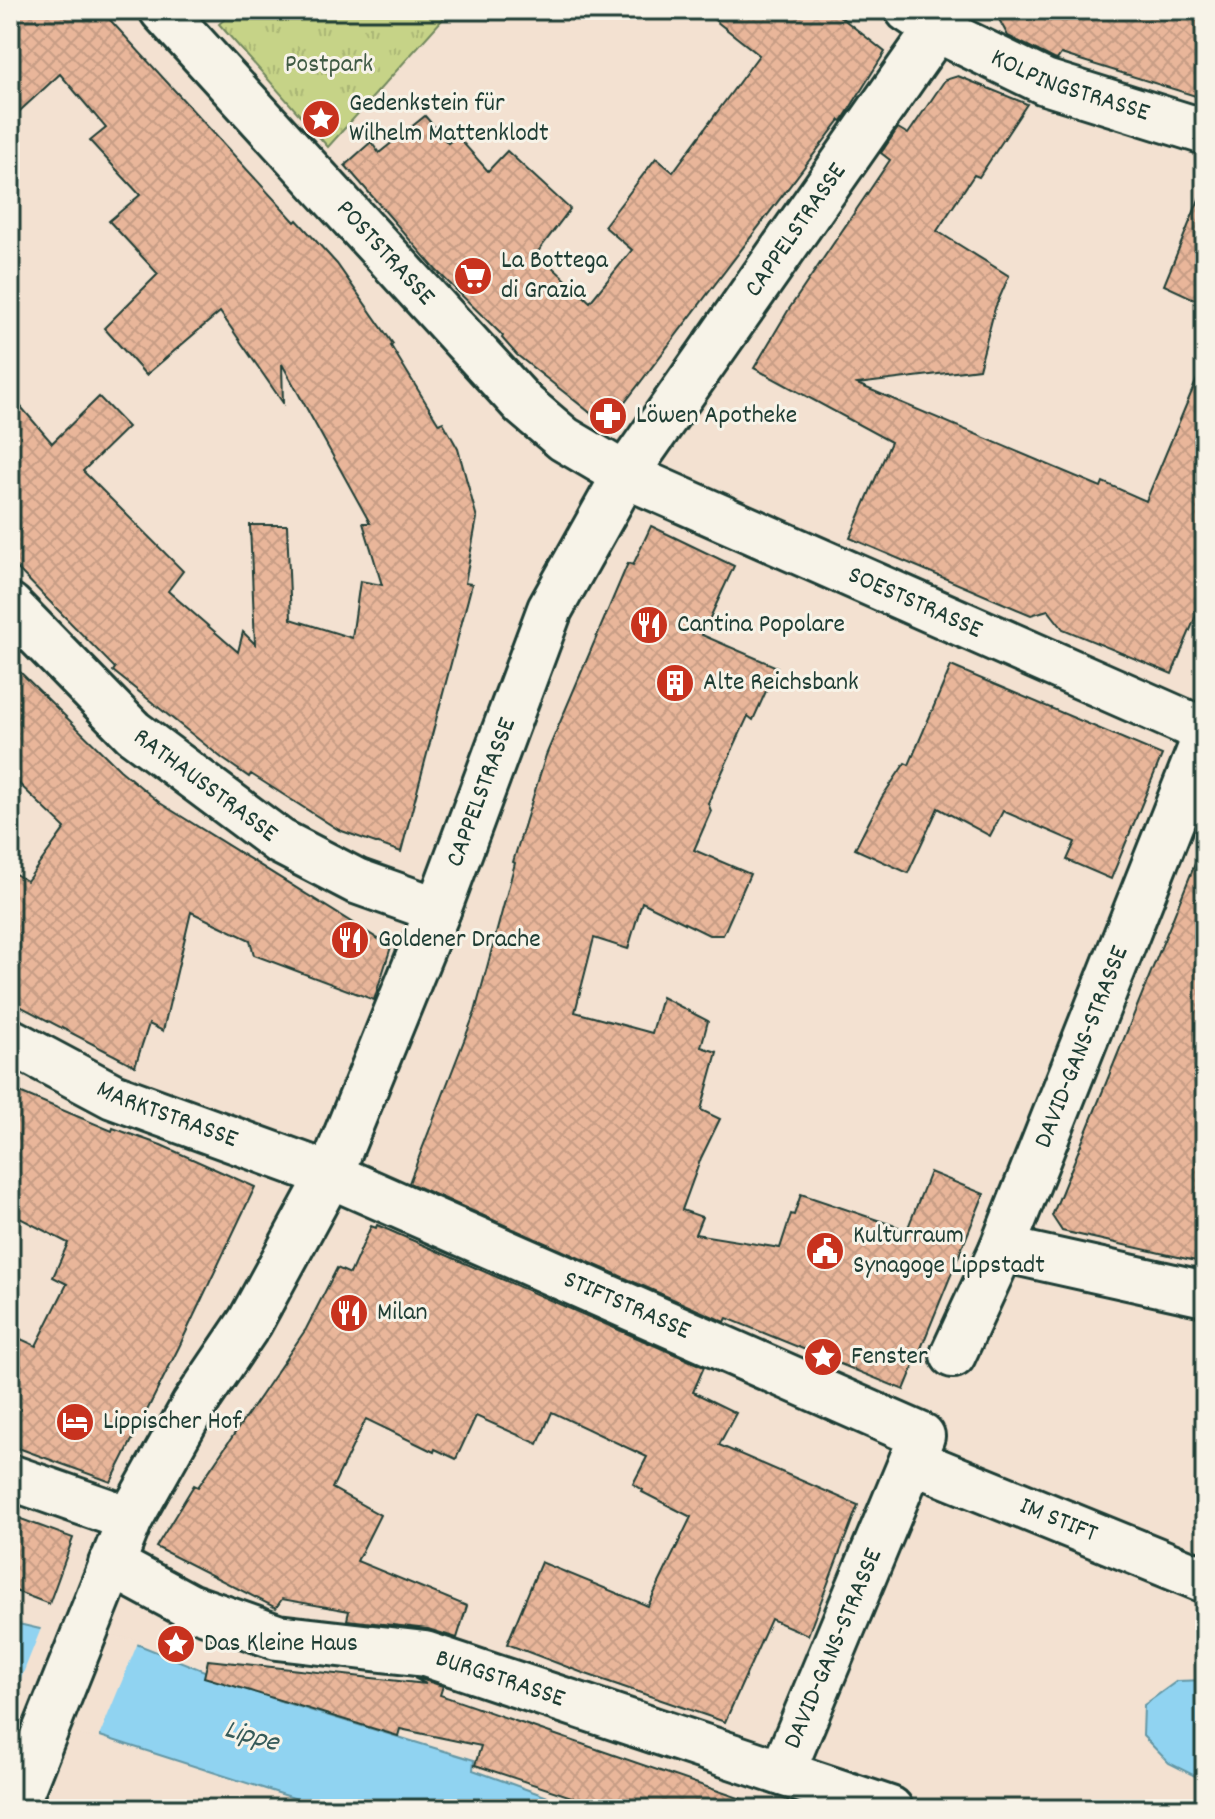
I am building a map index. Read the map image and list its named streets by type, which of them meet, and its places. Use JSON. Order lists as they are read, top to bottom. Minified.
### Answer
{"streets":{"street":["KOLPINGSTRASSE","CAPPELSTRASSE","POSTSTRASSE","SOESTSTRASSE","RATHAUSSTRASSE","DAVID-GANS-STRASSE","MARKTSTRASSE","STIFTSTRASSE","IM STIFT","BURGSTRASSE"]},"crossings":[["KOLPINGSTRASSE","CAPPELSTRASSE"],["CAPPELSTRASSE","POSTSTRASSE"],["CAPPELSTRASSE","SOESTSTRASSE"],["CAPPELSTRASSE","RATHAUSSTRASSE"],["CAPPELSTRASSE","MARKTSTRASSE"],["CAPPELSTRASSE","STIFTSTRASSE"],["CAPPELSTRASSE","BURGSTRASSE"],["POSTSTRASSE","SOESTSTRASSE"],["SOESTSTRASSE","DAVID-GANS-STRASSE"],["DAVID-GANS-STRASSE","STIFTSTRASSE"],["DAVID-GANS-STRASSE","IM STIFT"],["DAVID-GANS-STRASSE","BURGSTRASSE"],["MARKTSTRASSE","STIFTSTRASSE"],["STIFTSTRASSE","IM STIFT"]],"water":["Lippe"],"parks":["Postpark"],"places":{"place":["Gedenkstein für Wilhelm Mattenklodt","Fenster","Das Kleine Haus"],"supermarket":["La Bottega di Grazia"],"pharmacy":["Löwen Apotheke"],"restaurant":["Cantina Popolare","Goldener Drache","Milan"],"building":["Alte Reichsbank"],"public building":["Kulturraum Synagoge Lippstadt"],"hotel":["Lippischer Hof"]}}
